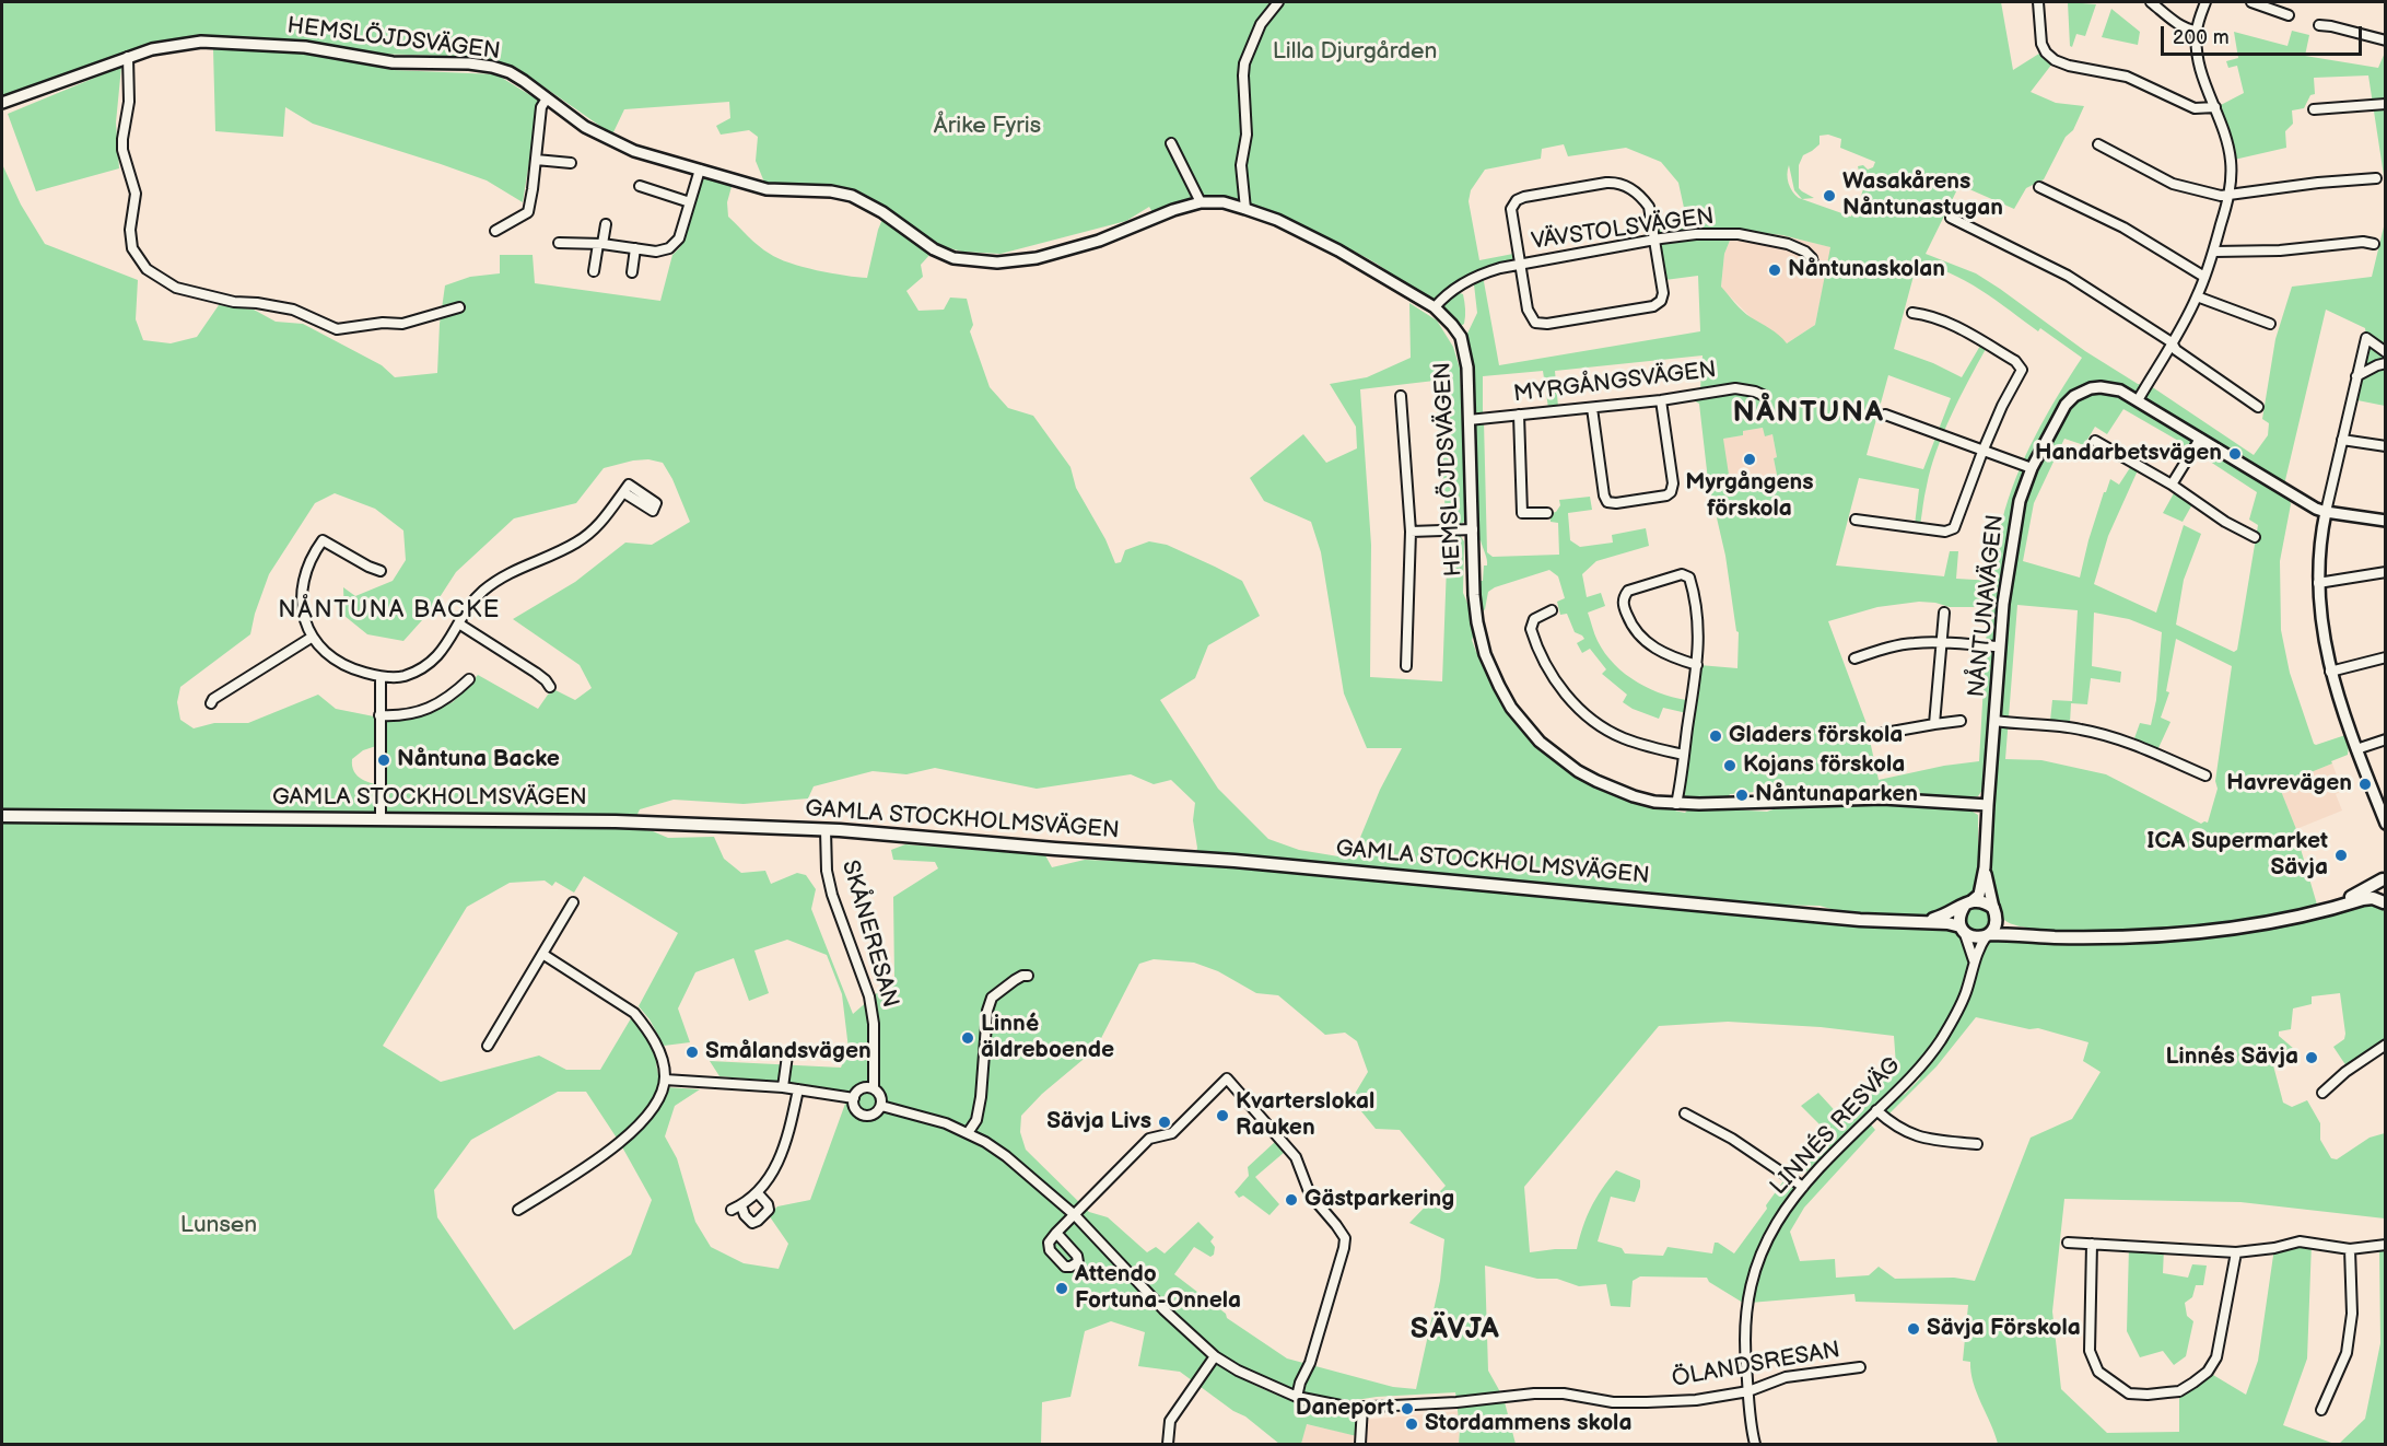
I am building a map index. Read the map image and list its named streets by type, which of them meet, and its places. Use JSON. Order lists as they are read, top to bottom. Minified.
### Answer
{"streets":{"main road":["GAMLA STOCKHOLMSVÄGEN"],"street":["HEMSLÖJDSVÄGEN","VÄVSTOLSVÄGEN","MYRGÅNGSVÄGEN","NÅNTUNAVÄGEN","SKÅNERESAN","LINNÉS RESVÄG","ÖLANDSRESAN"]},"crossings":[["HEMSLÖJDSVÄGEN","VÄVSTOLSVÄGEN"],["HEMSLÖJDSVÄGEN","MYRGÅNGSVÄGEN"],["HEMSLÖJDSVÄGEN","NÅNTUNAVÄGEN"],["NÅNTUNAVÄGEN","GAMLA STOCKHOLMSVÄGEN"],["NÅNTUNAVÄGEN","LINNÉS RESVÄG"],["GAMLA STOCKHOLMSVÄGEN","SKÅNERESAN"],["GAMLA STOCKHOLMSVÄGEN","LINNÉS RESVÄG"],["SKÅNERESAN","ÖLANDSRESAN"],["LINNÉS RESVÄG","ÖLANDSRESAN"]],"districts":["NÅNTUNA","NÅNTUNA BACKE","SÄVJA"],"parks":["Lilla Djurgården","Årike Fyris","Lunsen"],"places":["Wasakårens Nåntunastugan","Nåntunaskolan","Handarbetsvägen","Myrgångens förskola","Gladers förskola","Nåntuna Backe","Kojans förskola","Havrevägen","Nåntunaparken","ICA Supermarket Sävja","Linné äldreboende","Smålandsvägen","Linnés Sävja","Kvarterslokal Rauken","Sävja Livs","Gästparkering","Attendo Fortuna-Onnela","Sävja Förskola","Daneport","Stordammens skola"],"scale_bar":"200 m"}
